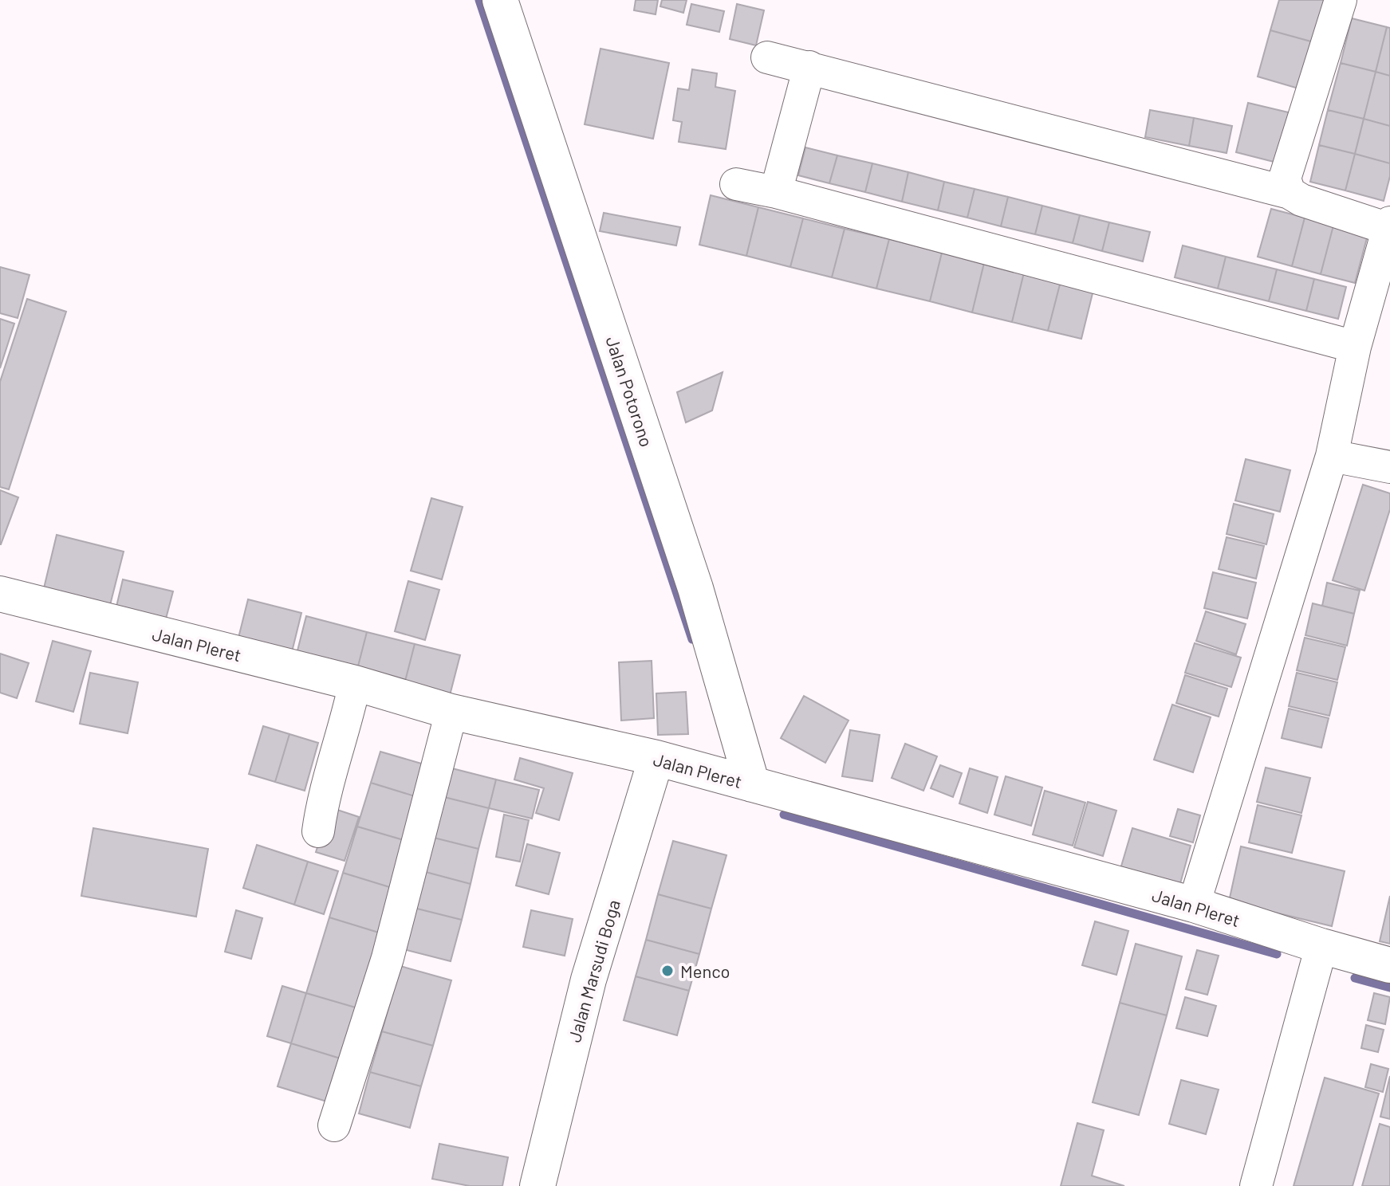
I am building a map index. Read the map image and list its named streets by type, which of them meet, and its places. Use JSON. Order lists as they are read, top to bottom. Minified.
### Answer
{"streets":{"main road":["Jalan Potorono","Jalan Pleret","Jalan Marsudi Boga"]},"crossings":[["Jalan Potorono","Jalan Pleret"],["Jalan Pleret","Jalan Marsudi Boga"]],"places":["Menco"]}
